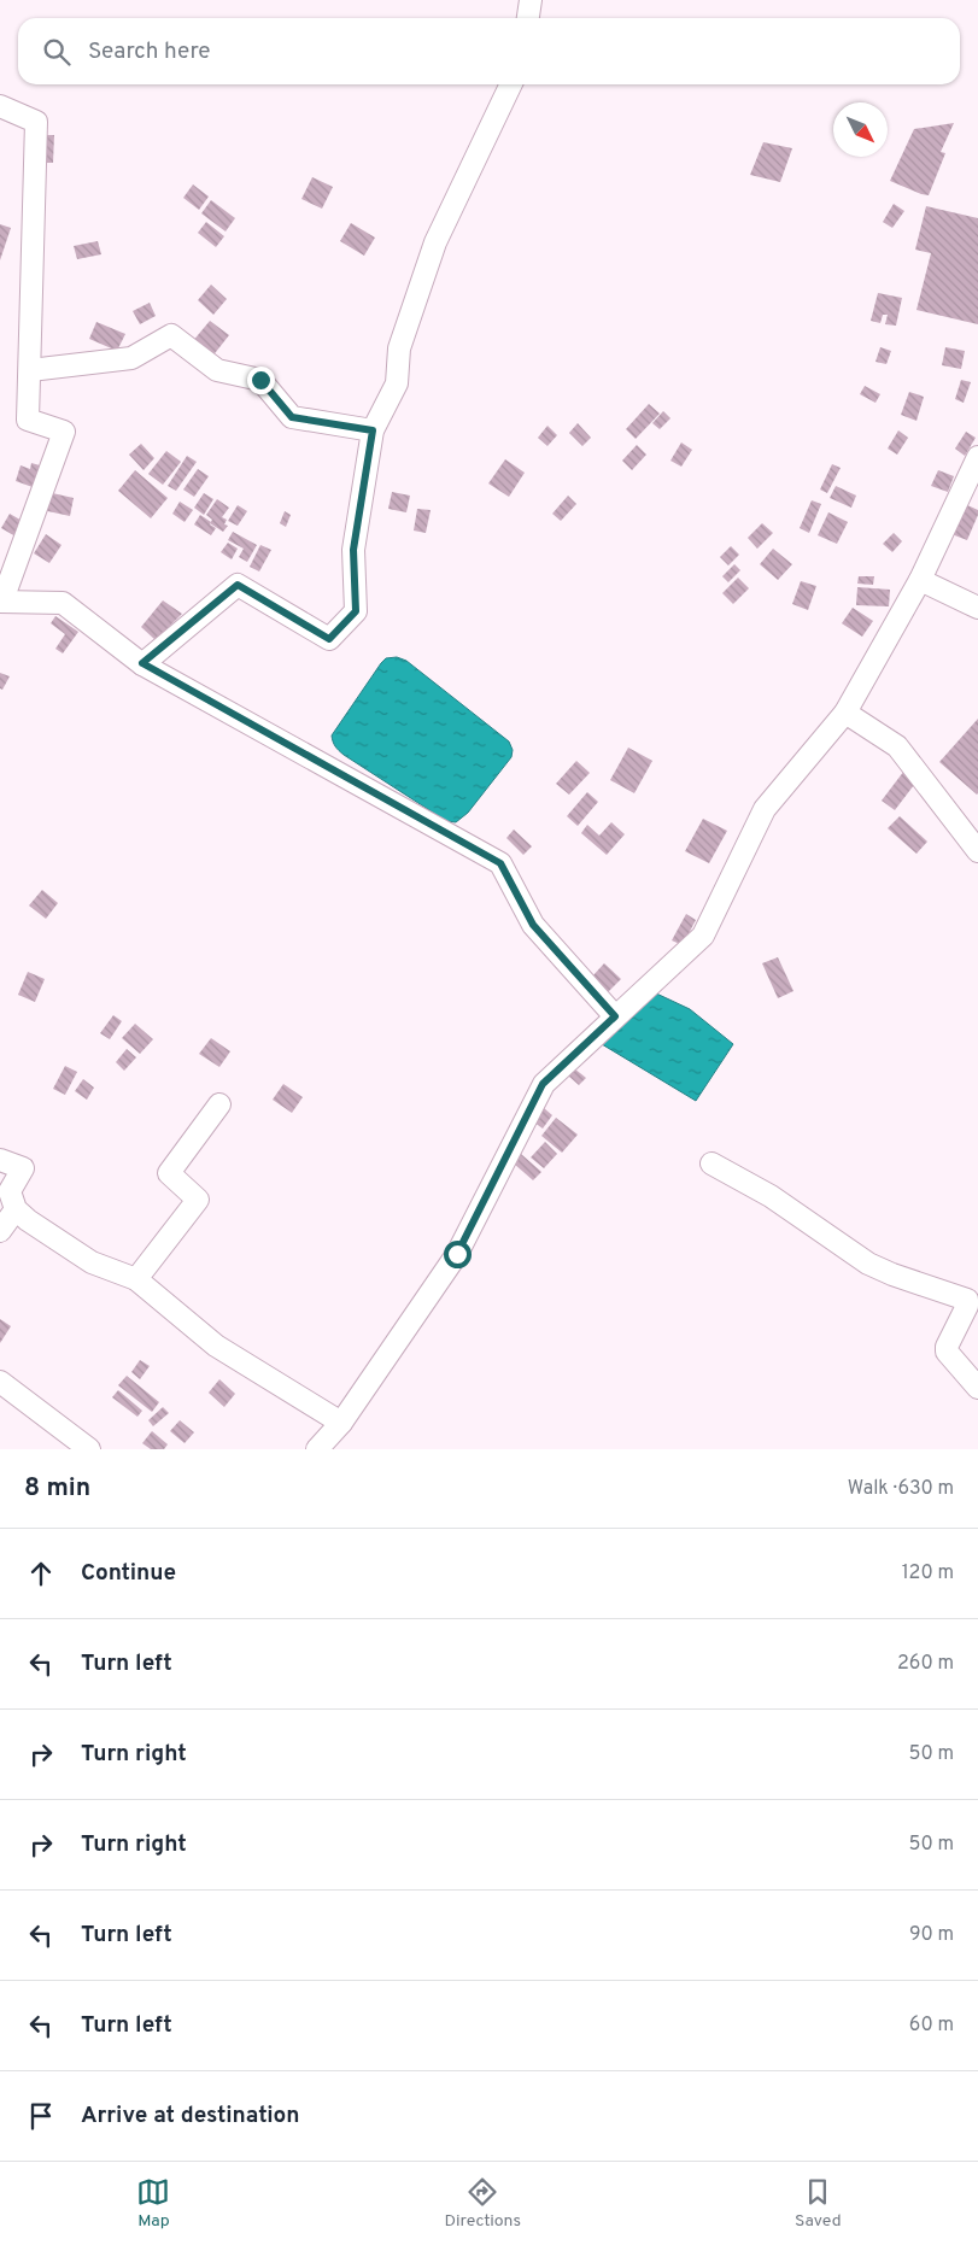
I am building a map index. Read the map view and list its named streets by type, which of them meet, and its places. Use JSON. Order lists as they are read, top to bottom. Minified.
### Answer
{"north":"bottom right","page":{"search":"Search here","heading":["8 min","Walk · 630 m"],"list":[["Continue","120 m"],["Turn left","260 m"],["Turn right","50 m"],["Turn right","50 m"],["Turn left","90 m"],["Turn left","60 m"],"Arrive at destination"],"nav":["Map","Directions","Saved"]}}
